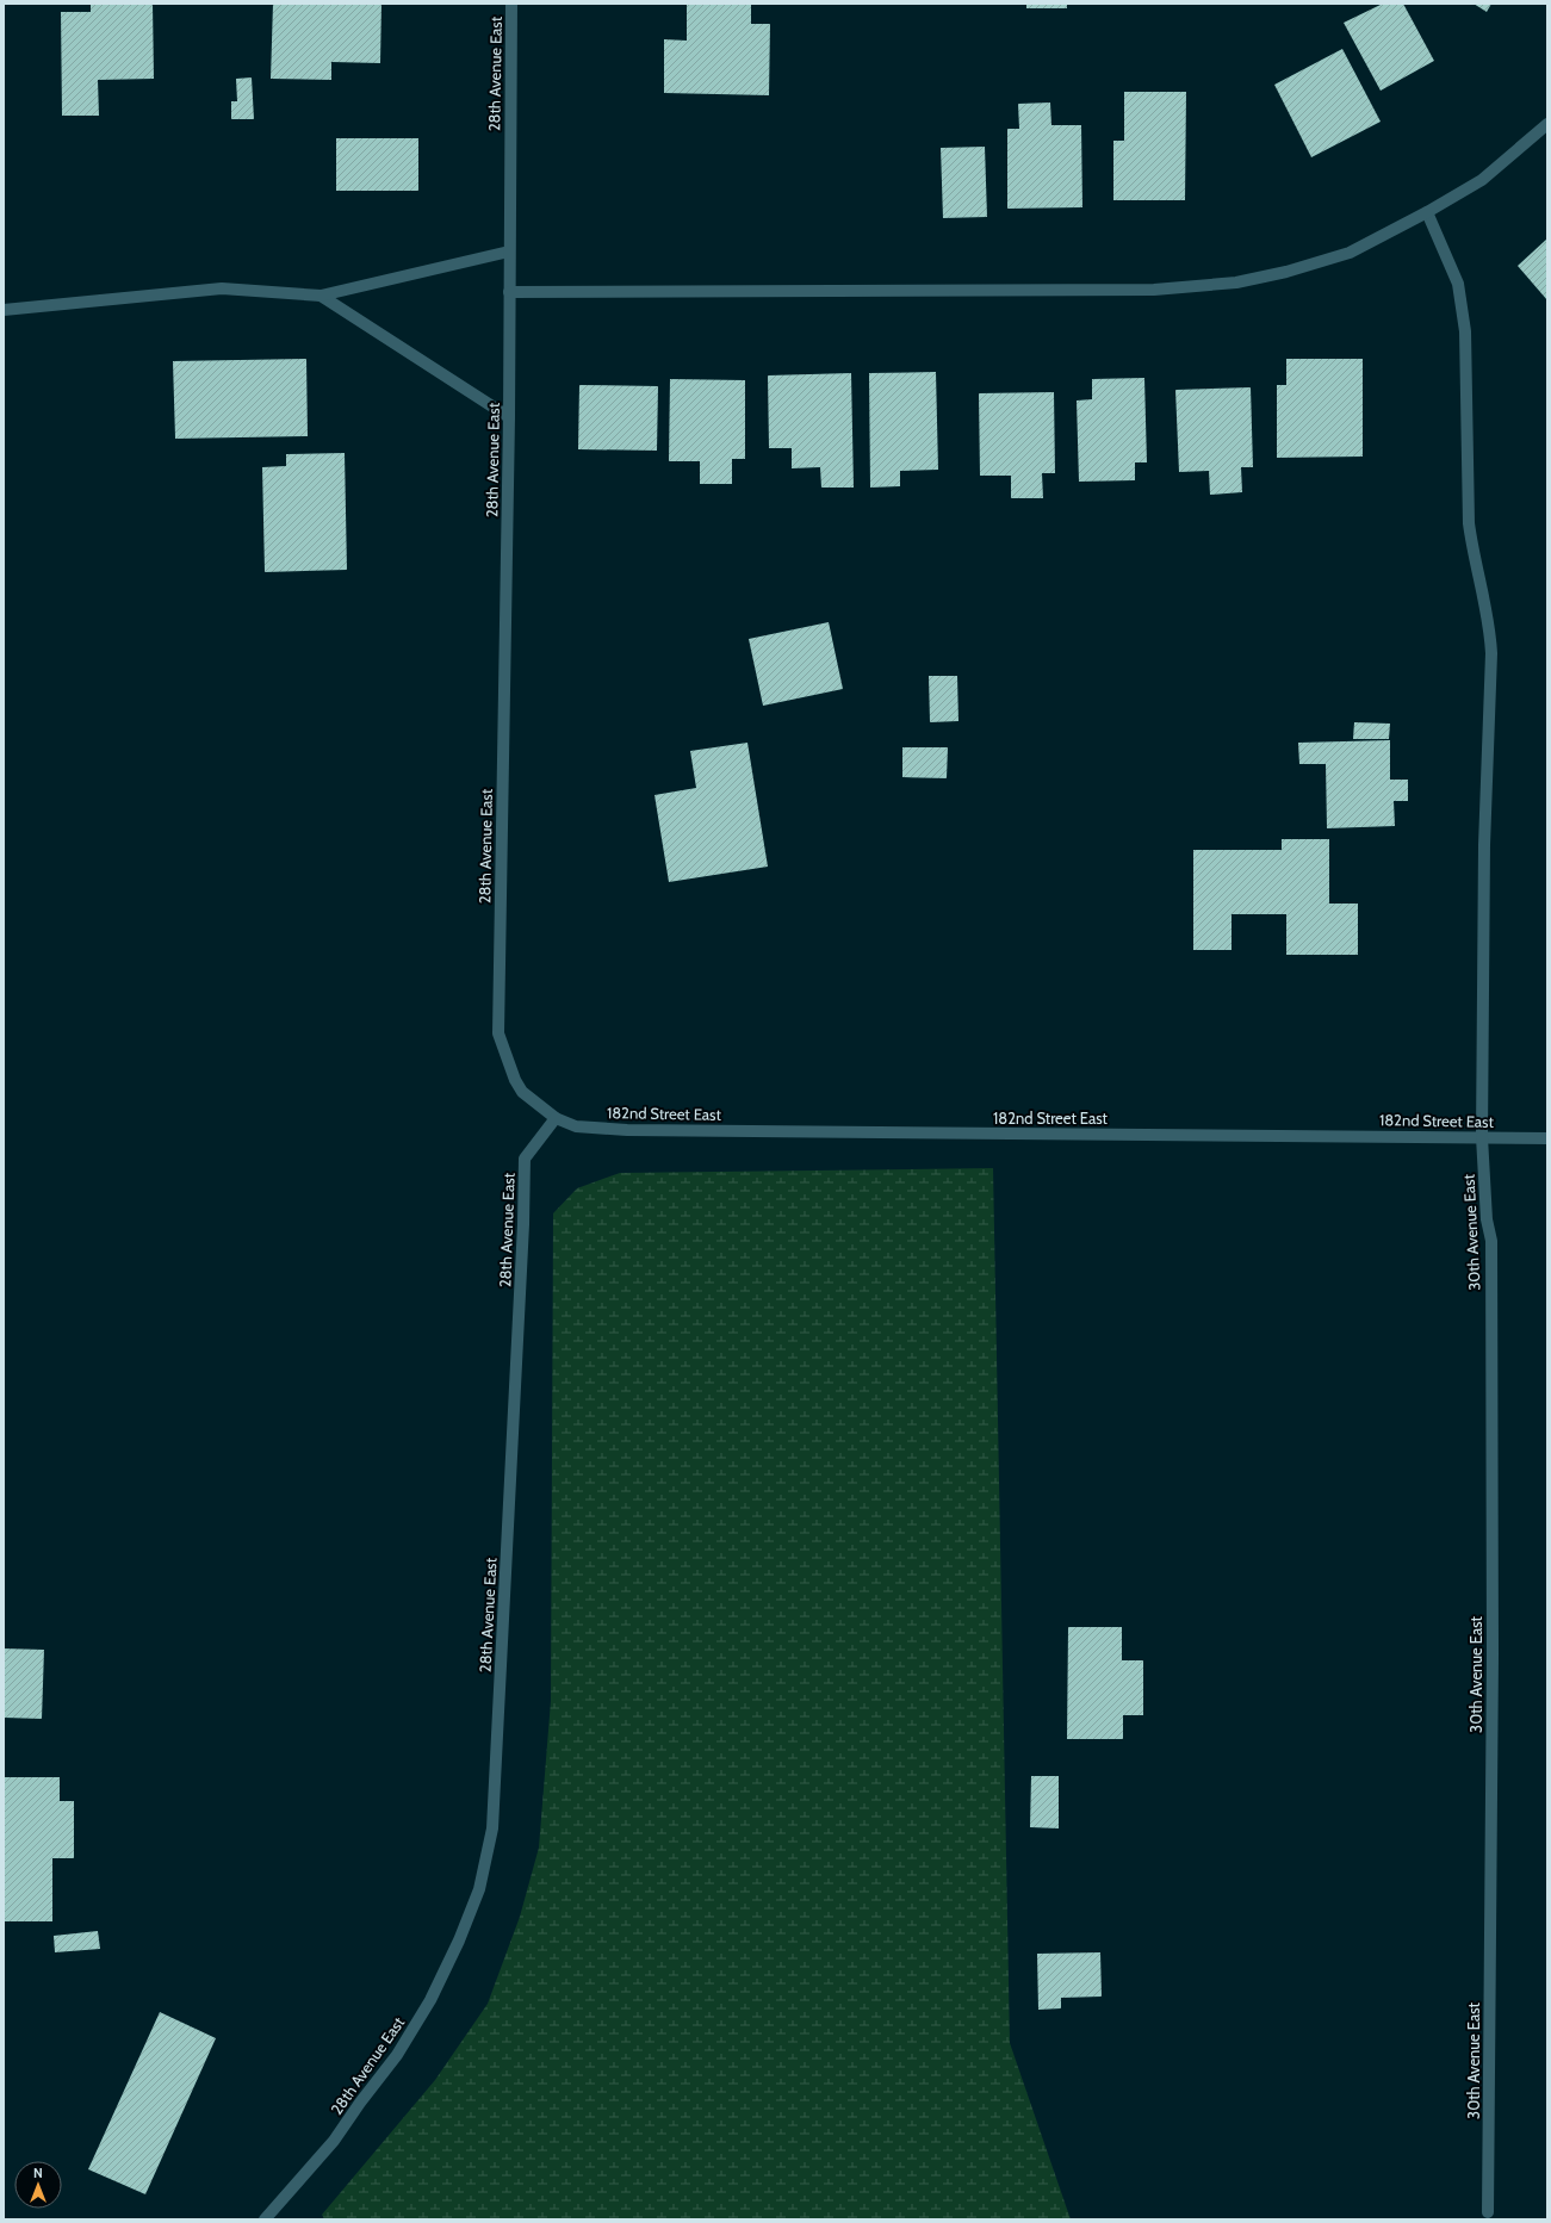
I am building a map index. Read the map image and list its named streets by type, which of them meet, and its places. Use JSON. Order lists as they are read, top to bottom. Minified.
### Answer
{"streets":{"street":["28th Avenue East","182nd Street East","30th Avenue East"]},"crossings":[["28th Avenue East","182nd Street East"],["182nd Street East","30th Avenue East"]],"north":"top"}
